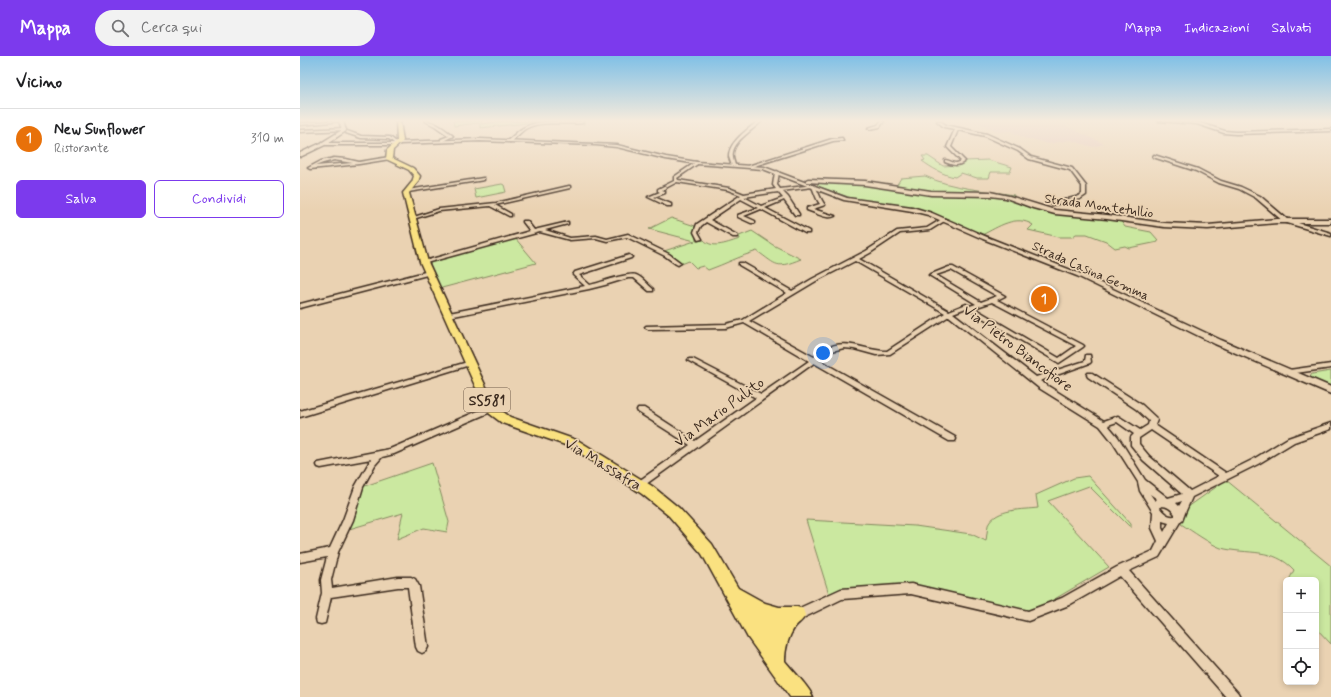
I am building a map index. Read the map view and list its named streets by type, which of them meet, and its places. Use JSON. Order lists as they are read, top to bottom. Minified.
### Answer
{"streets":{"main road":["SS581","Via Massafra"],"street":["Strada Montetullio","Strada Casina Gemma","Via Pietro Biancofiore","Via Mario Pulito"]},"crossings":[["Strada Montetullio","Strada Casina Gemma"],["Via Pietro Biancofiore","Via Mario Pulito"],["Via Mario Pulito","Via Massafra"]],"page":{"header":"Mappa","search":"Cerca qui","nav":["Mappa","Indicazioni","Salvati"],"heading":"Vicino","list":[{"mark":"1","name":"New Sunflower","note":"Ristorante","value":"310 m"}],"buttons":["Salva","Condividi"],"pins":"1","map_buttons":["+","−"]}}
